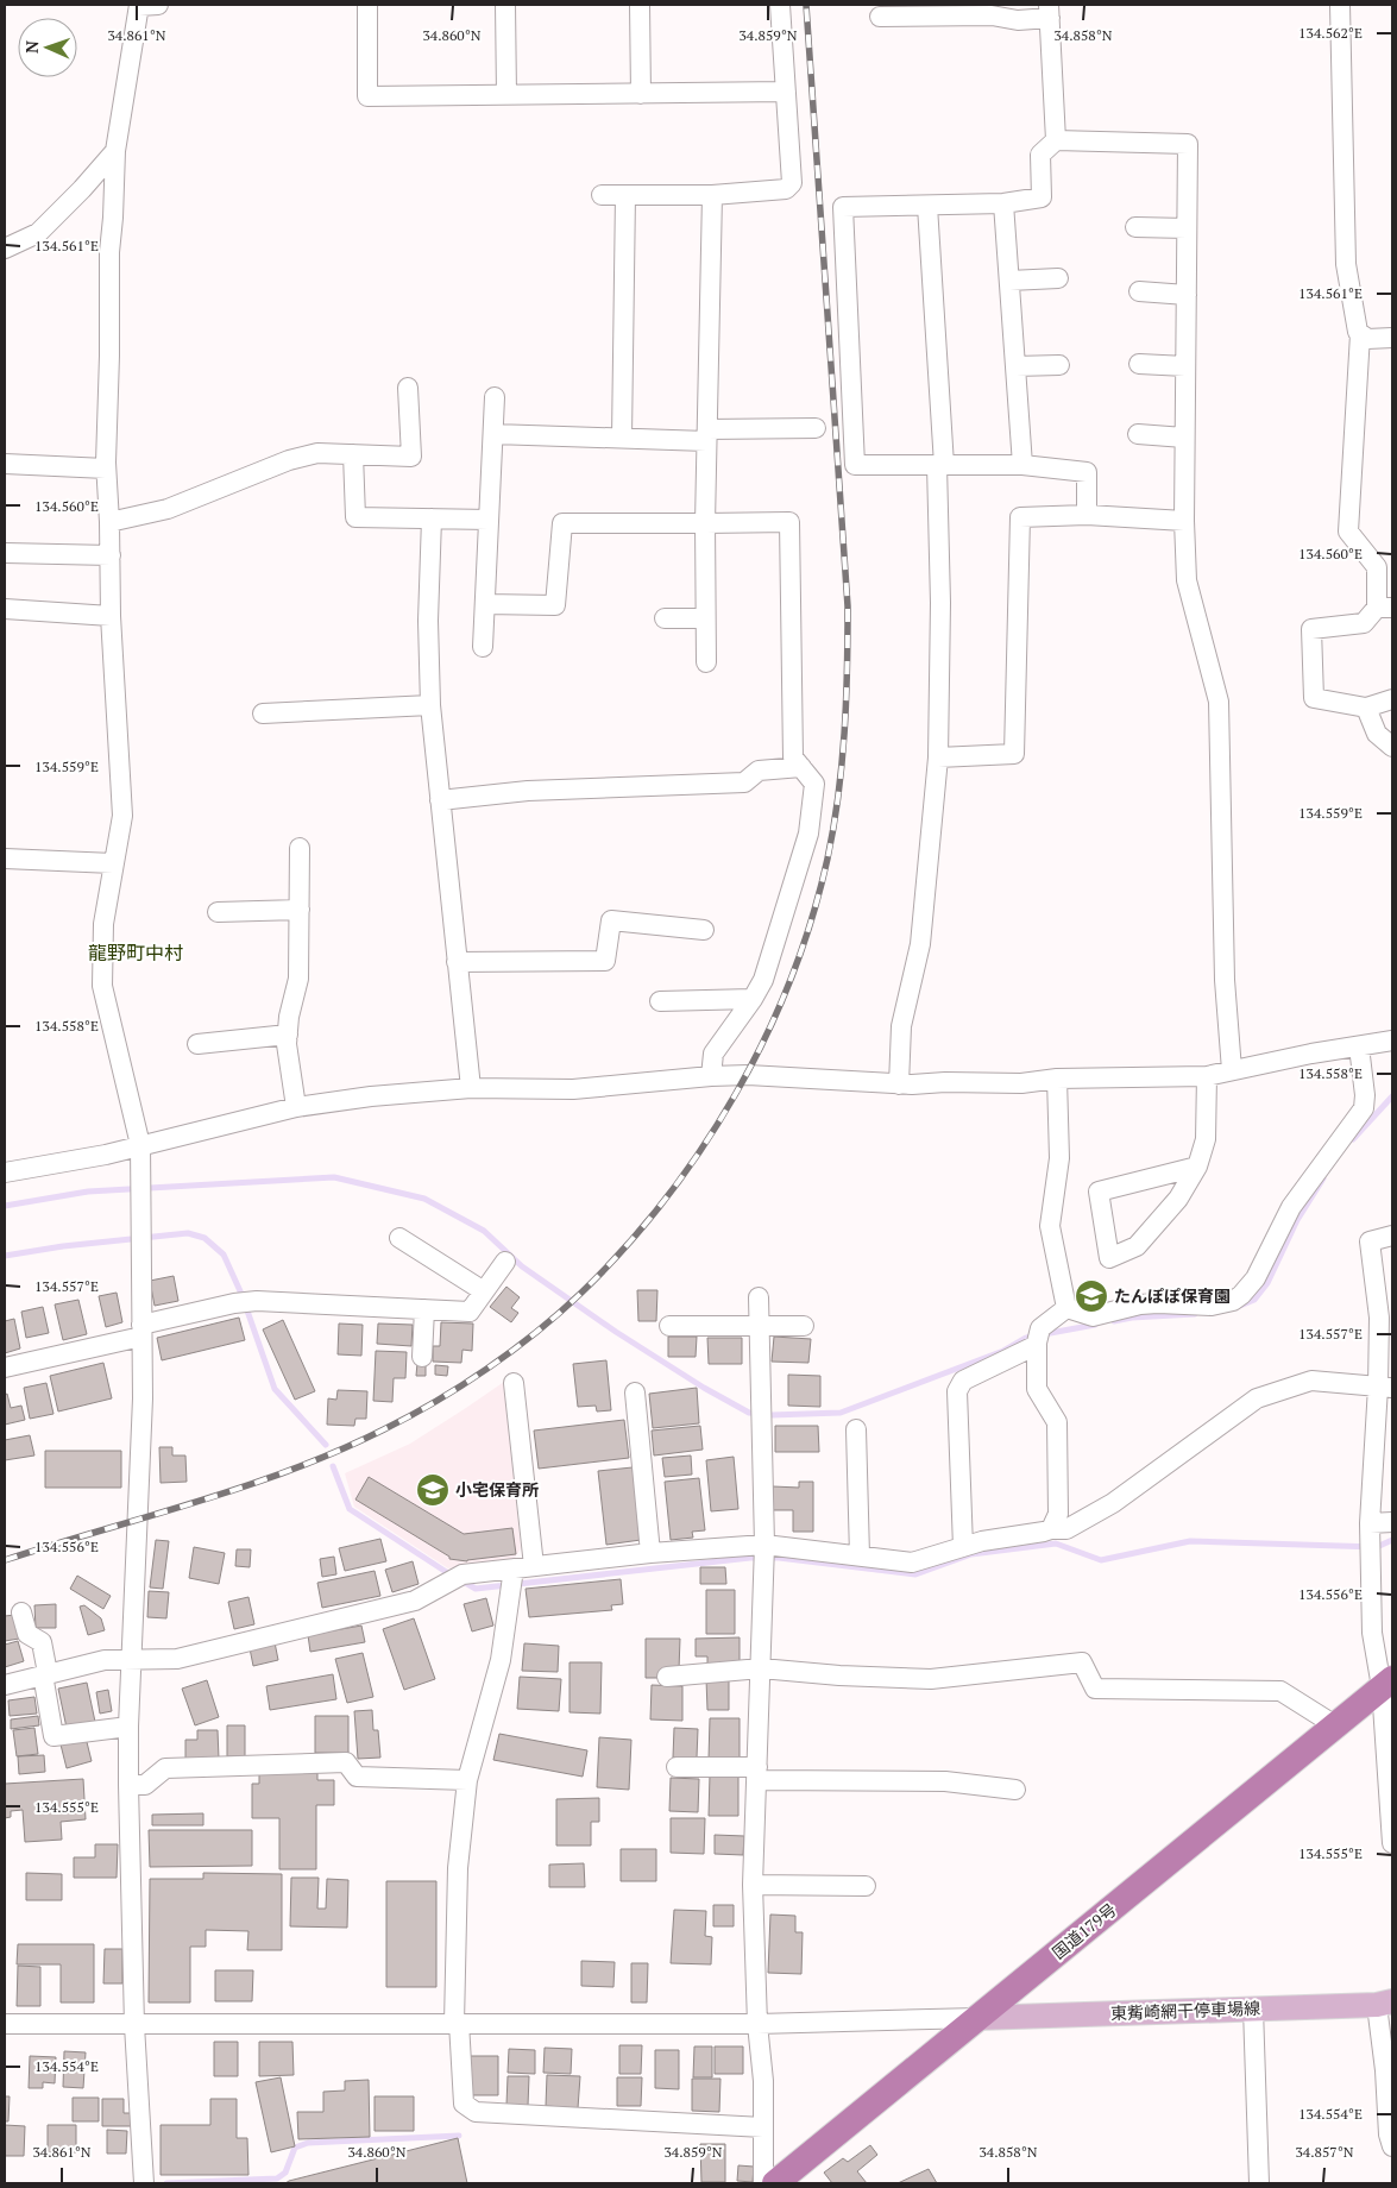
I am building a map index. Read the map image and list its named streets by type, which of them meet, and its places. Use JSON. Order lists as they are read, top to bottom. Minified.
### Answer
{"streets":{"highway":["国道179号"],"main road":["東觜崎網干停車場線"]},"crossings":[["国道179号","東觜崎網干停車場線"]],"districts":["龍野町中村"],"places":{"school or university":["たんぽぽ保育園","小宅保育所"]},"north":"left","coordinates":["134.562°E","34.861°N","34.860°N","34.859°N","34.858°N","134.561°E","134.560°E","134.559°E","134.558°E","134.557°E","134.556°E","134.555°E","134.554°E","34.857°N"]}
